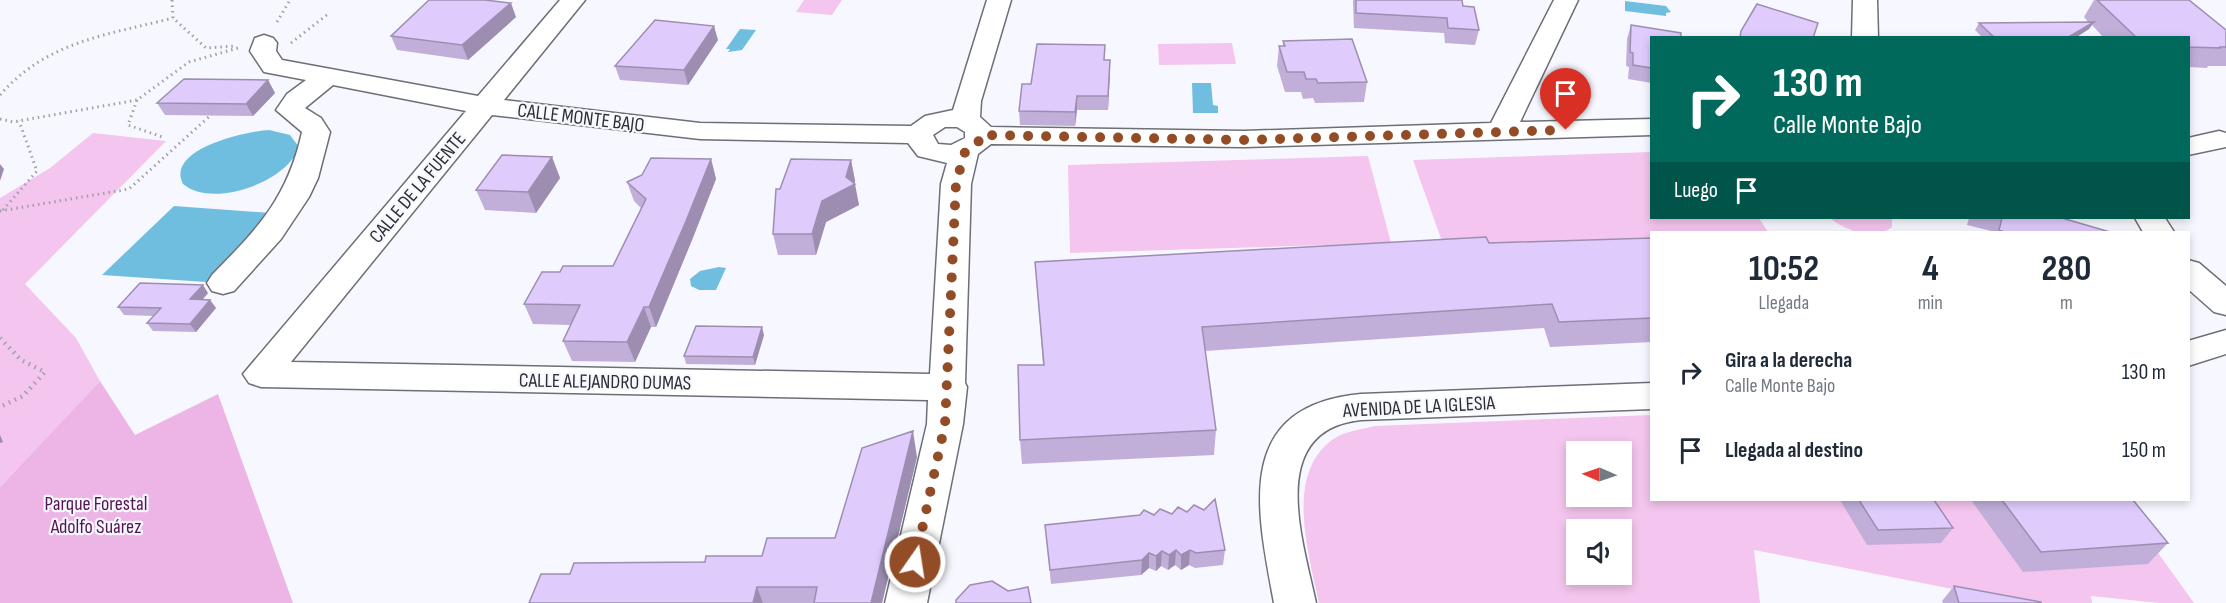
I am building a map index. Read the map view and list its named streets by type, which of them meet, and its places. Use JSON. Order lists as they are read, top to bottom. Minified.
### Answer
{"streets":{"street":["CALLE MONTE BAJO","CALLE DE LA FUENTE","CALLE ALEJANDRO DUMAS","AVENIDA DE LA IGLESIA"]},"crossings":[["CALLE MONTE BAJO","CALLE DE LA FUENTE"],["CALLE DE LA FUENTE","CALLE ALEJANDRO DUMAS"]],"parks":["Parque Forestal Adolfo Suárez"],"north":"left","page":{"turn":["130 m","Calle Monte Bajo"],"then":"Luego","eta":["10:52","Llegada","4","min","280","m"],"list":[{"name":"Gira a la derecha","note":"Calle Monte Bajo","value":"130 m"},{"name":"Llegada al destino","value":"150 m"}]}}
